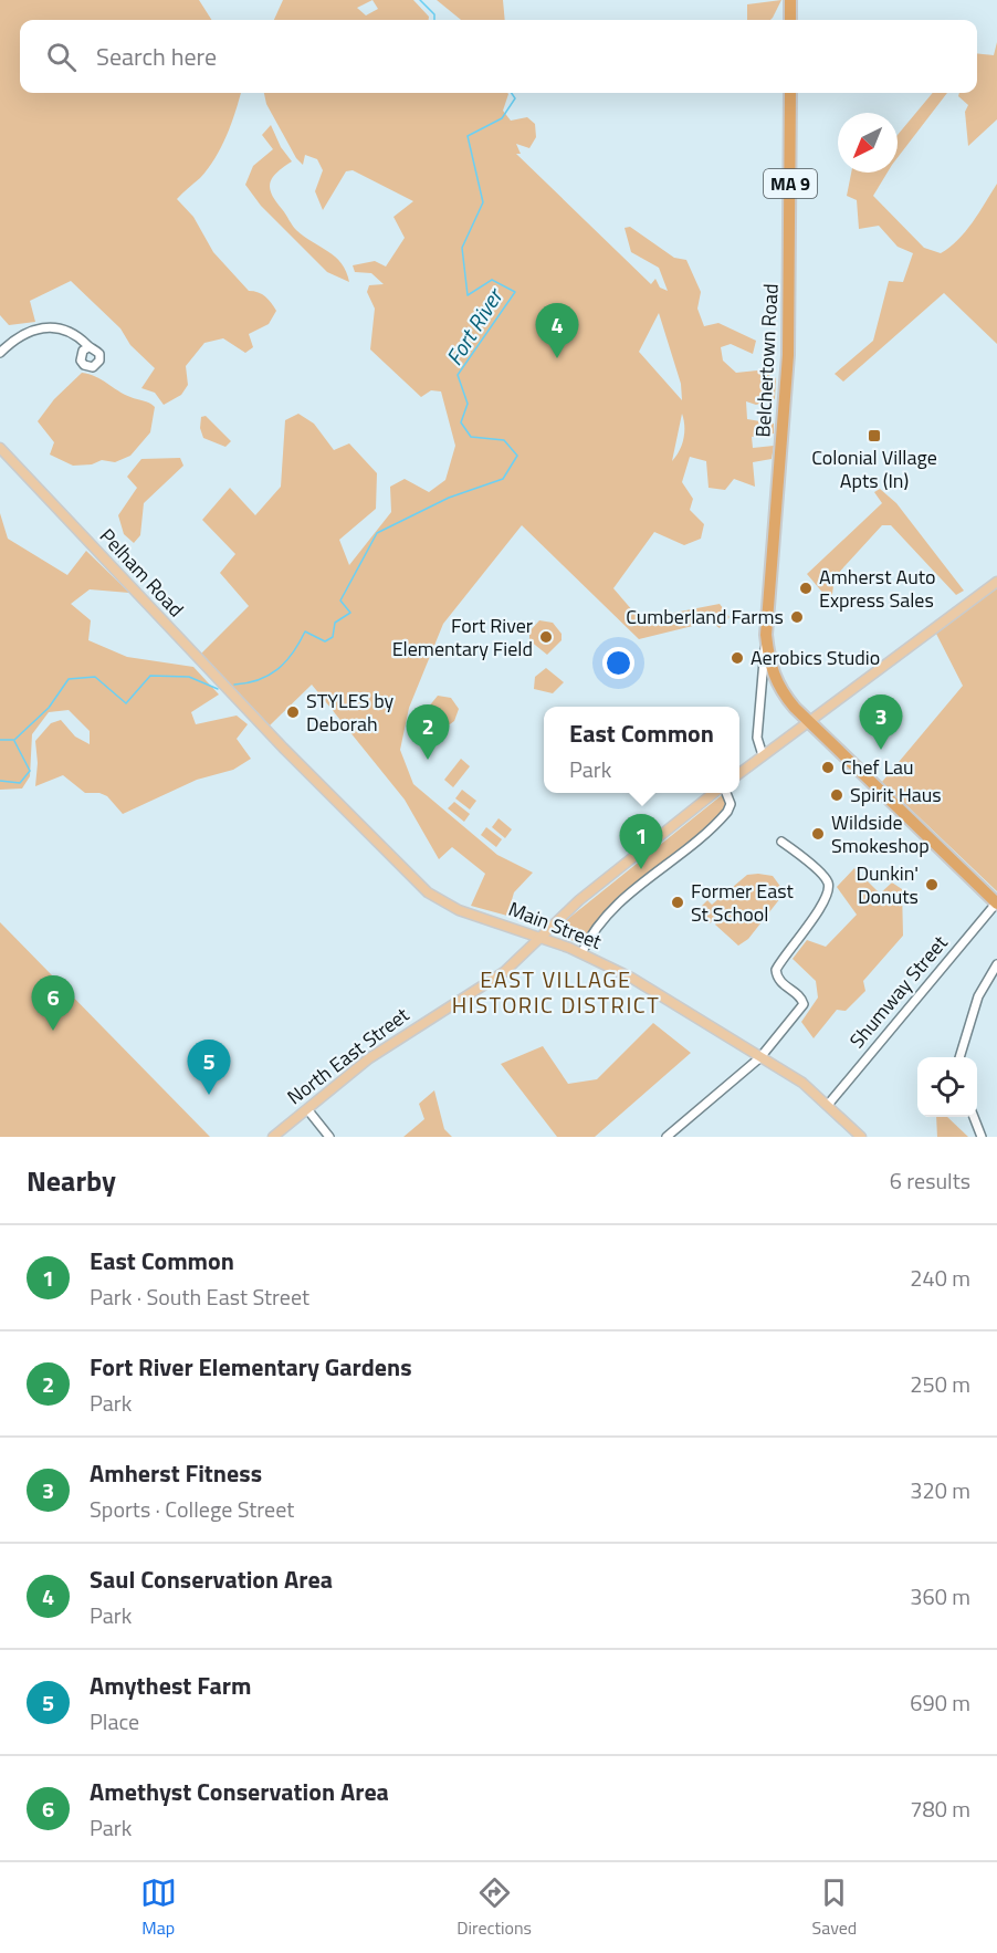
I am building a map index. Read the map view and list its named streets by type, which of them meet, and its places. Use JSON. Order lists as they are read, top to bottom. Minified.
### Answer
{"streets":{"highway":["MA 9","Belchertown Road"],"main road":["Pelham Road","Main Street","North East Street"],"street":["Shumway Street"]},"crossings":[["MA 9","Belchertown Road"],["MA 9","Shumway Street"],["Pelham Road","Main Street"],["Main Street","Shumway Street"],["Main Street","North East Street"]],"districts":["EAST VILLAGE HISTORIC DISTRICT"],"water":["Fort River"],"places":{"transit":["Colonial Village Apts (In)"],"other":["Amherst Auto Express Sales","Cumberland Farms","Fort River Elementary Field","Aerobics Studio","STYLES by Deborah","Chef Lau","Spirit Haus","Wildside Smokeshop","Dunkin' Donuts","Former East St School"]},"north":"bottom left","page":{"search":"Search here","pins":["4","3","2","1","6","5"],"popup":["East Common","Park"],"heading":["Nearby","6 results"],"list":[{"mark":"1","name":"East Common","note":"Park · South East Street","value":"240 m"},{"mark":"2","name":"Fort River Elementary Gardens","note":"Park","value":"250 m"},{"mark":"3","name":"Amherst Fitness","note":"Sports · College Street","value":"320 m"},{"mark":"4","name":"Saul Conservation Area","note":"Park","value":"360 m"},{"mark":"5","name":"Amythest Farm","note":"Place","value":"690 m"},{"mark":"6","name":"Amethyst Conservation Area","note":"Park","value":"780 m"}],"nav":["Map","Directions","Saved"]}}
